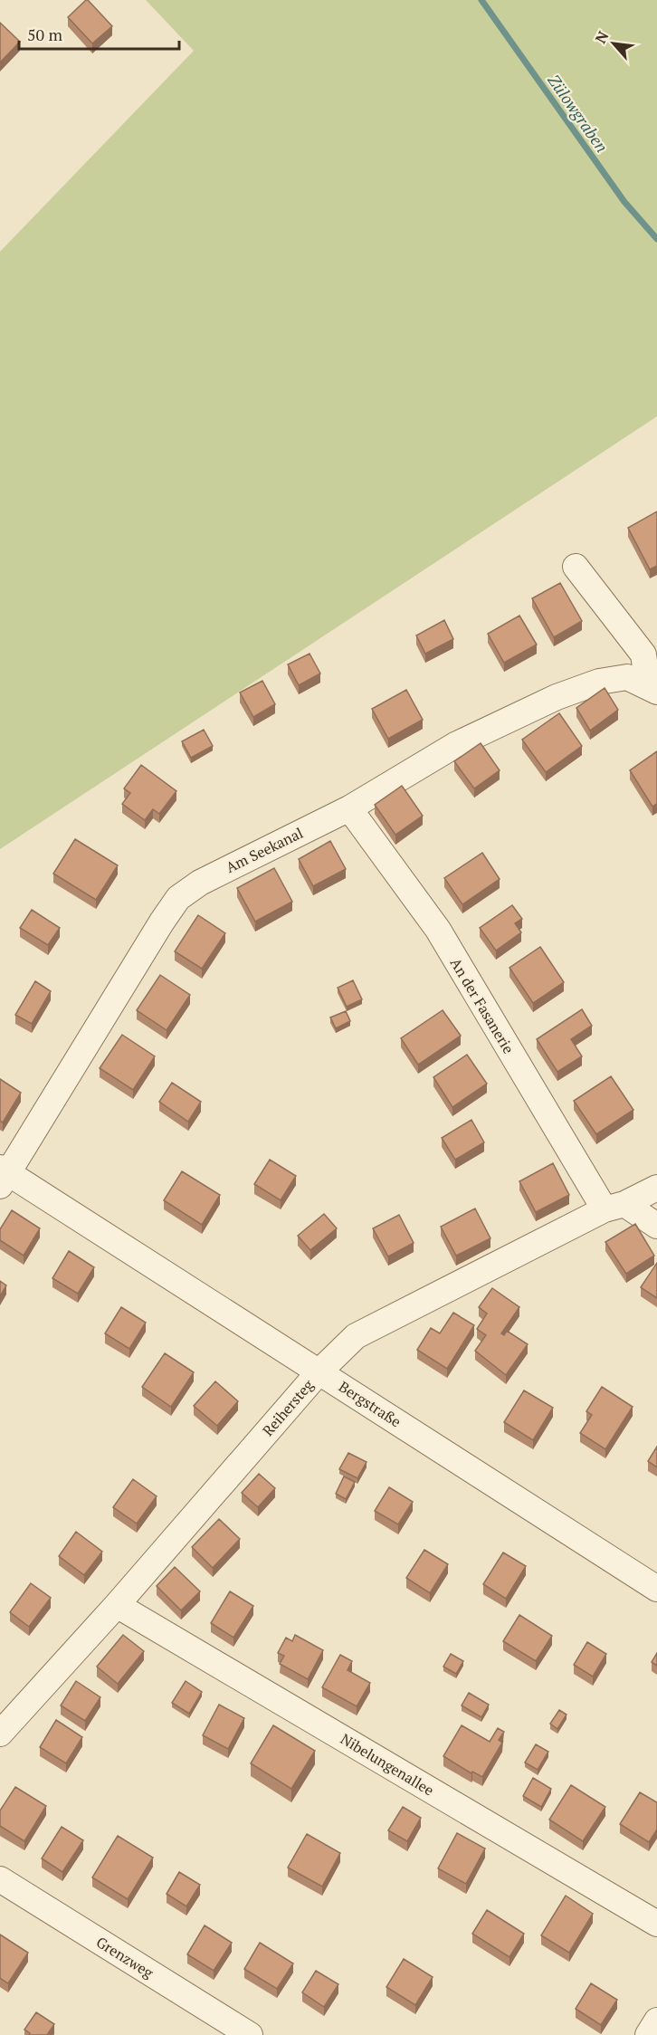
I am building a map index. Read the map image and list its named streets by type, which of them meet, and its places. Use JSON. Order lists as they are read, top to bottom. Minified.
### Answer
{"streets":{"street":["Am Seekanal","An der Fasanerie","Bergstraße","Reihersteg","Nibelungenallee","Grenzweg"]},"crossings":[["Am Seekanal","An der Fasanerie"],["Am Seekanal","Bergstraße"],["An der Fasanerie","Reihersteg"],["Bergstraße","Reihersteg"],["Reihersteg","Nibelungenallee"]],"water":["Zülowgraben"],"scale_bar":"50 m","north":"top left"}
